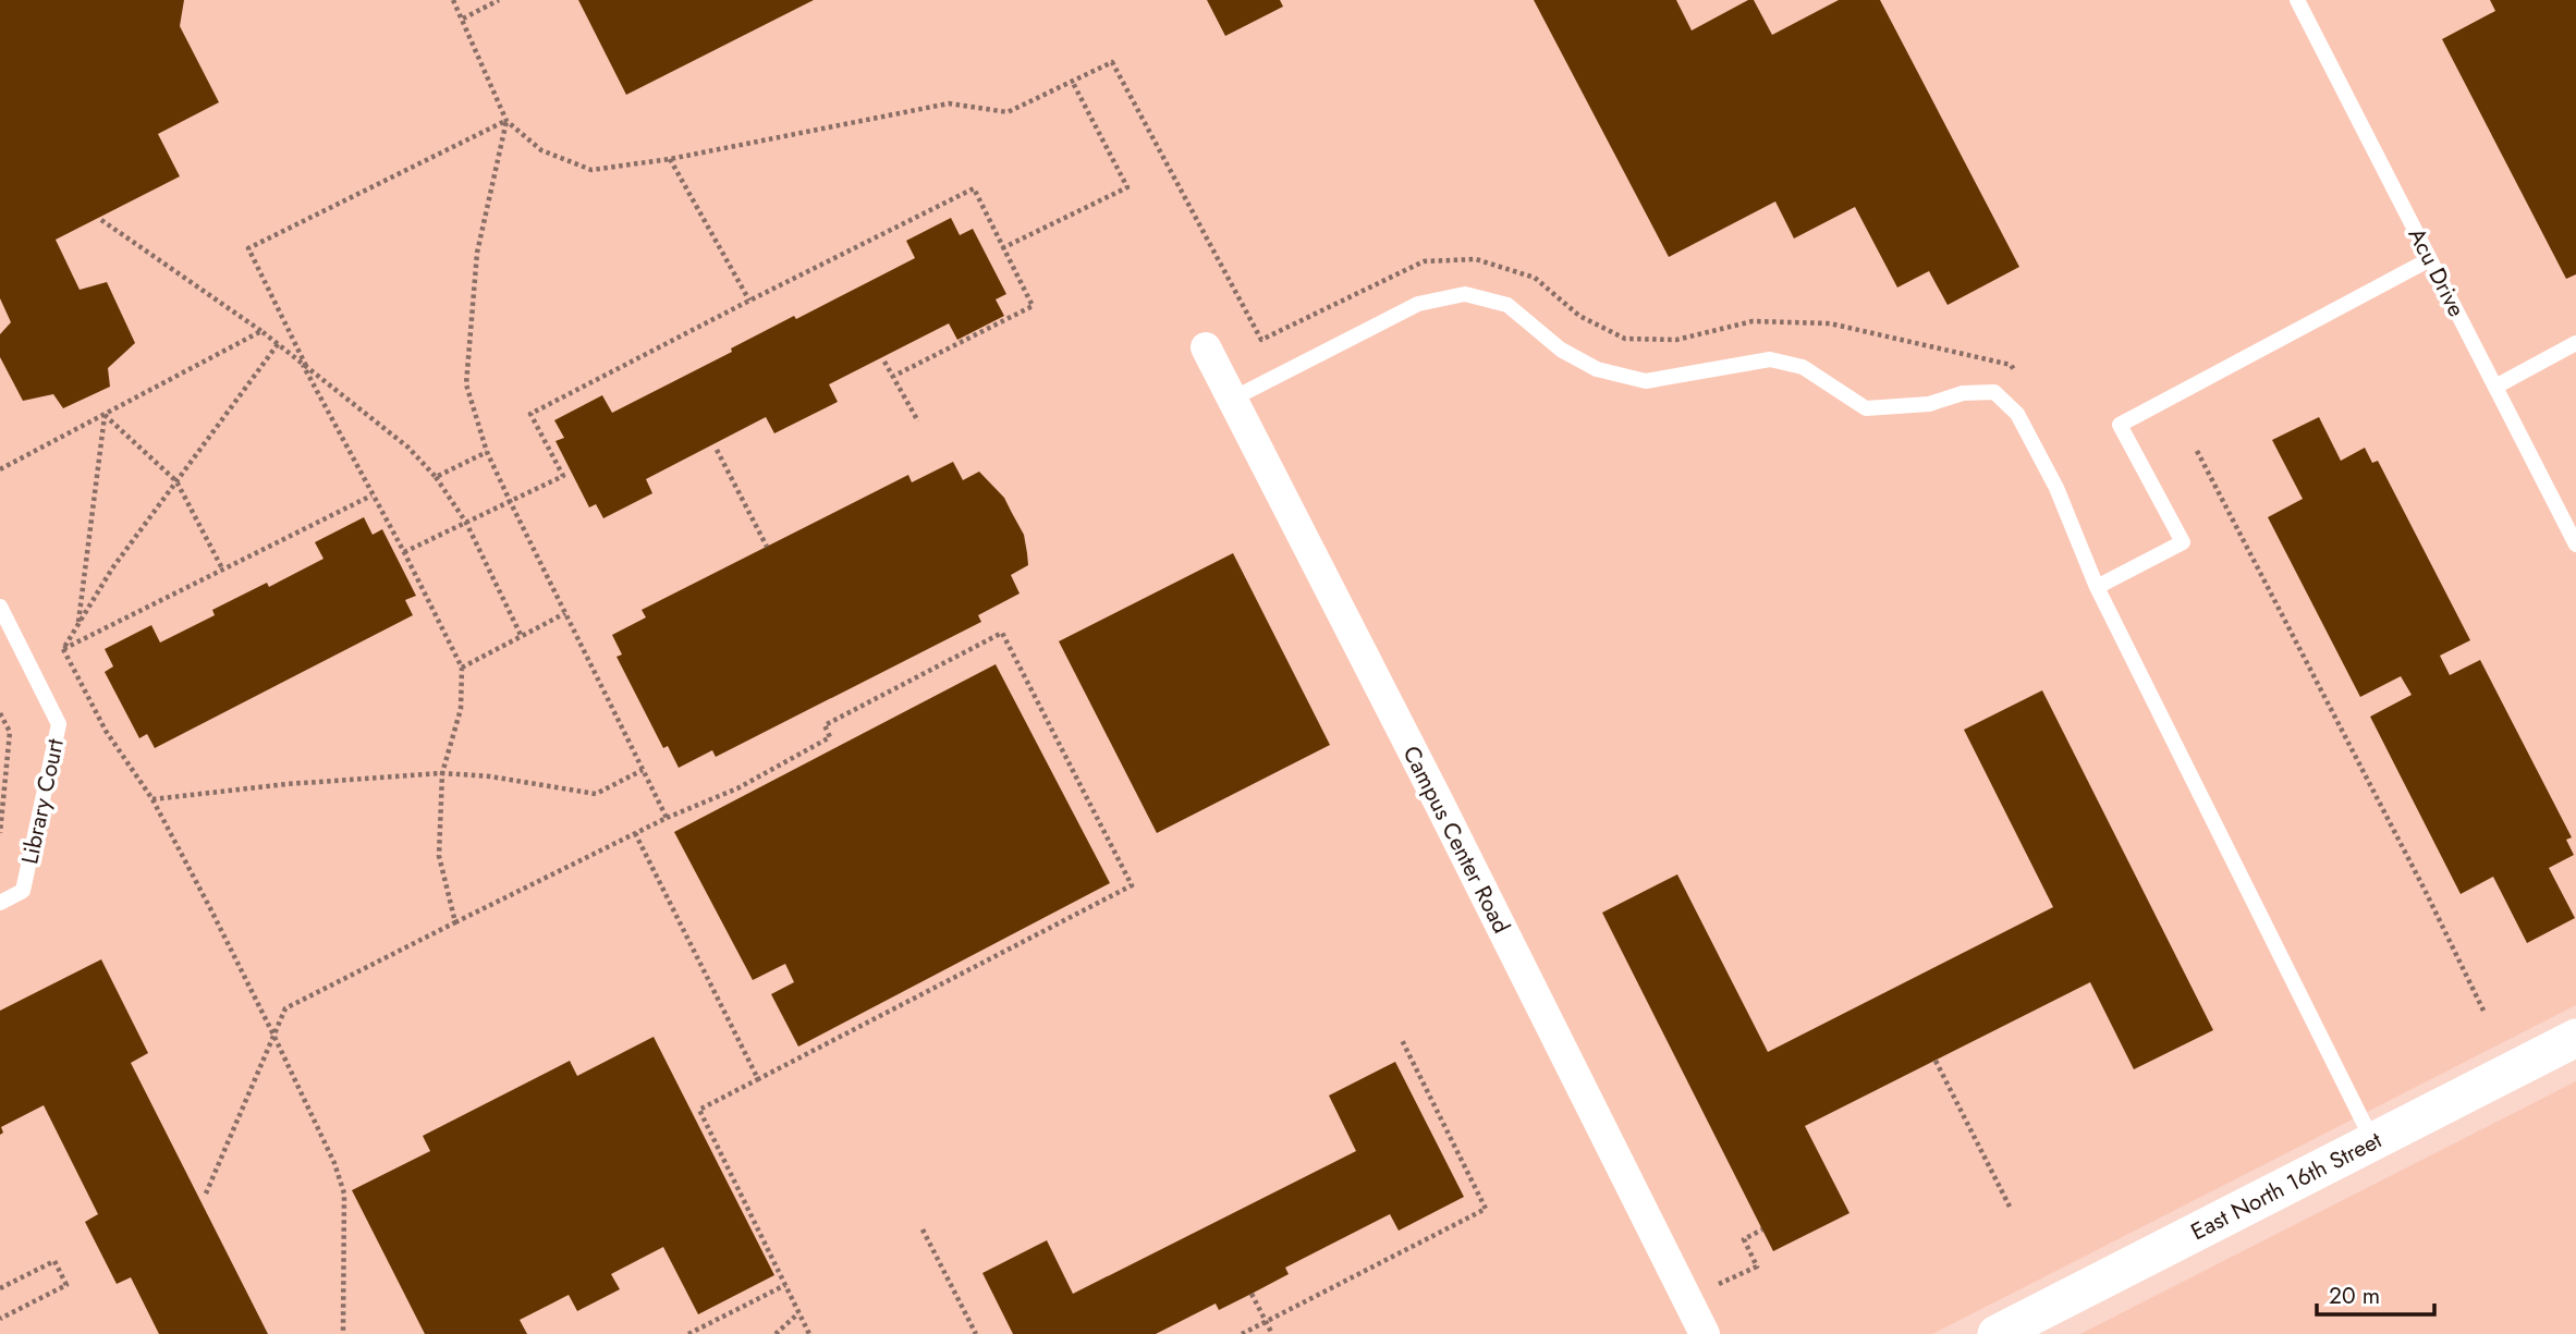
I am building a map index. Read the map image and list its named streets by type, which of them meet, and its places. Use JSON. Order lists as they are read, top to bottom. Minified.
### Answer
{"streets":{"street":["Campus Center Road","East North 16th Street"],"lane":["Acu Drive","Library Court"]},"scale_bar":"20 m"}
